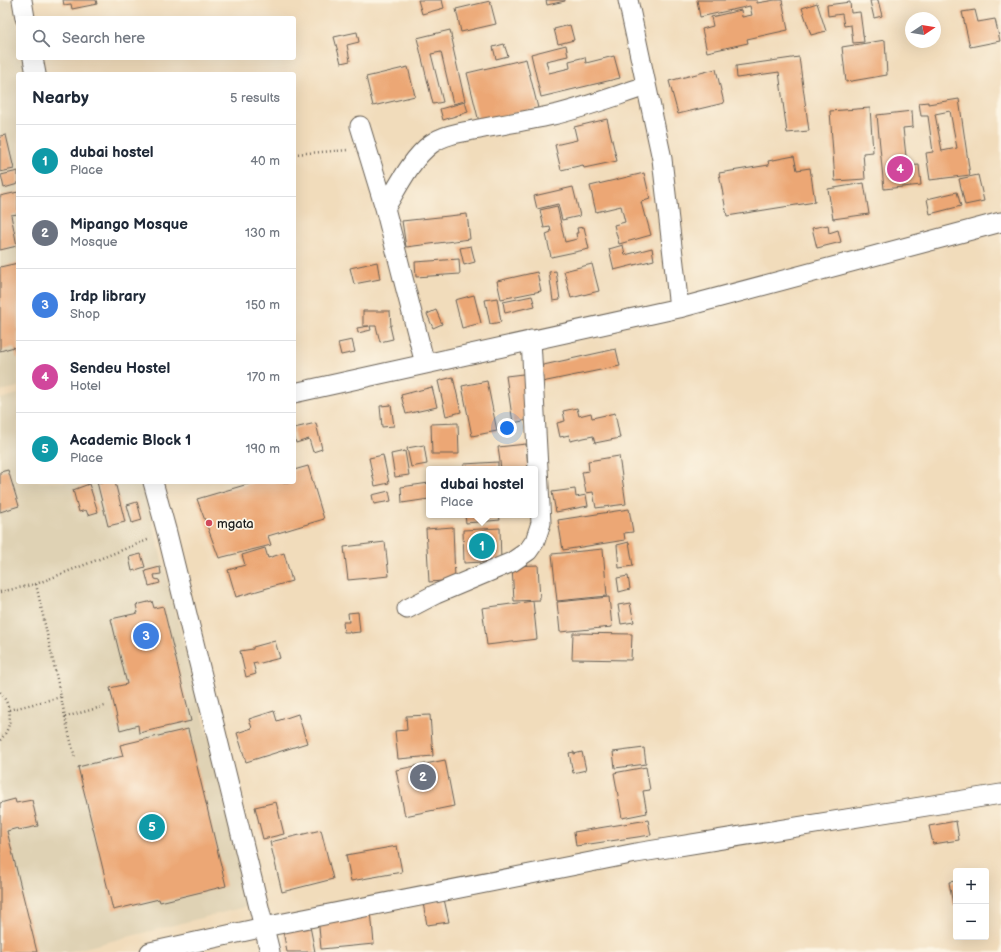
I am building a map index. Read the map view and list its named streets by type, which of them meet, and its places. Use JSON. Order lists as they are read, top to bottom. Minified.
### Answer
{"places":["mgata"],"north":"right","page":{"search":"Search here","heading":["Nearby","5 results"],"list":[{"mark":"1","name":"dubai hostel","note":"Place","value":"40 m"},{"mark":"2","name":"Mipango Mosque","note":"Mosque","value":"130 m"},{"mark":"3","name":"Irdp library","note":"Shop","value":"150 m"},{"mark":"4","name":"Sendeu Hostel","note":"Hotel","value":"170 m"},{"mark":"5","name":"Academic Block 1","note":"Place","value":"190 m"}],"pins":["4","1","3","2","5"],"popup":["dubai hostel","Place"],"map_buttons":["+","−"]}}
